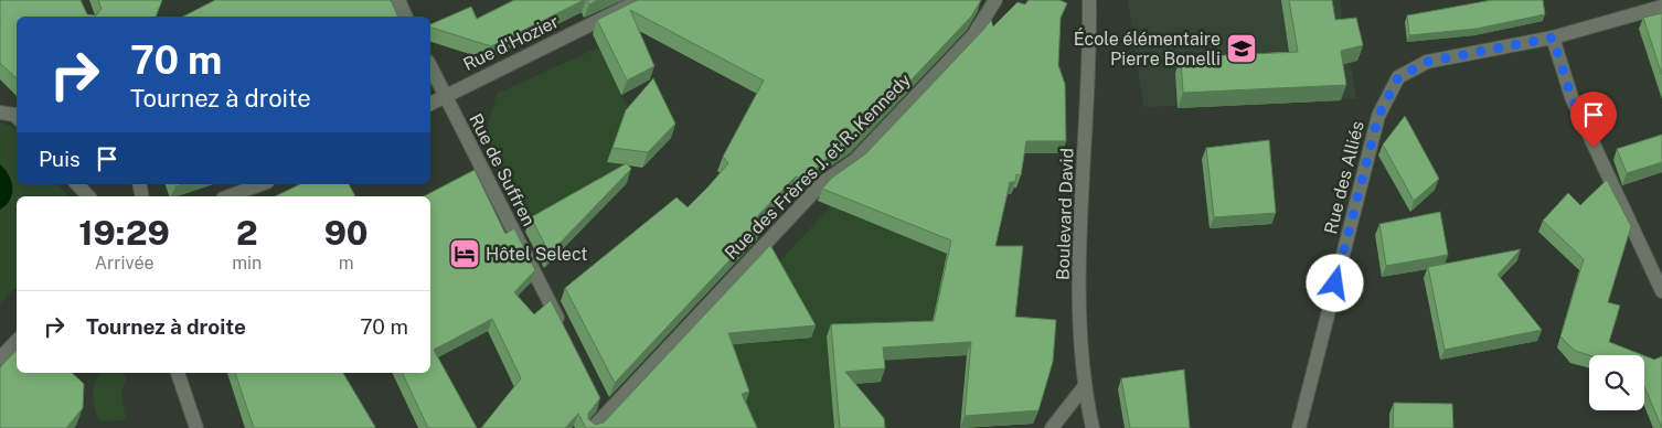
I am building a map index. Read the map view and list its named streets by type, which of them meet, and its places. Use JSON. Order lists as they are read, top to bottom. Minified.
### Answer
{"streets":{"street":["Rue d'Hozier","Rue des Frères J. et R. Kennedy","Rue de Suffren","Rue des Alliés","Boulevard David"]},"crossings":[["Rue d'Hozier","Rue de Suffren"]],"places":{"school or university":["École élémentaire Pierre Bonelli"],"hotel":["Hôtel Select"]},"page":{"turn":["70 m","Tournez à droite"],"then":"Puis","eta":["19:29","Arrivée","2","min","90","m"],"list":[{"name":"Tournez à droite","value":"70 m"}]}}
